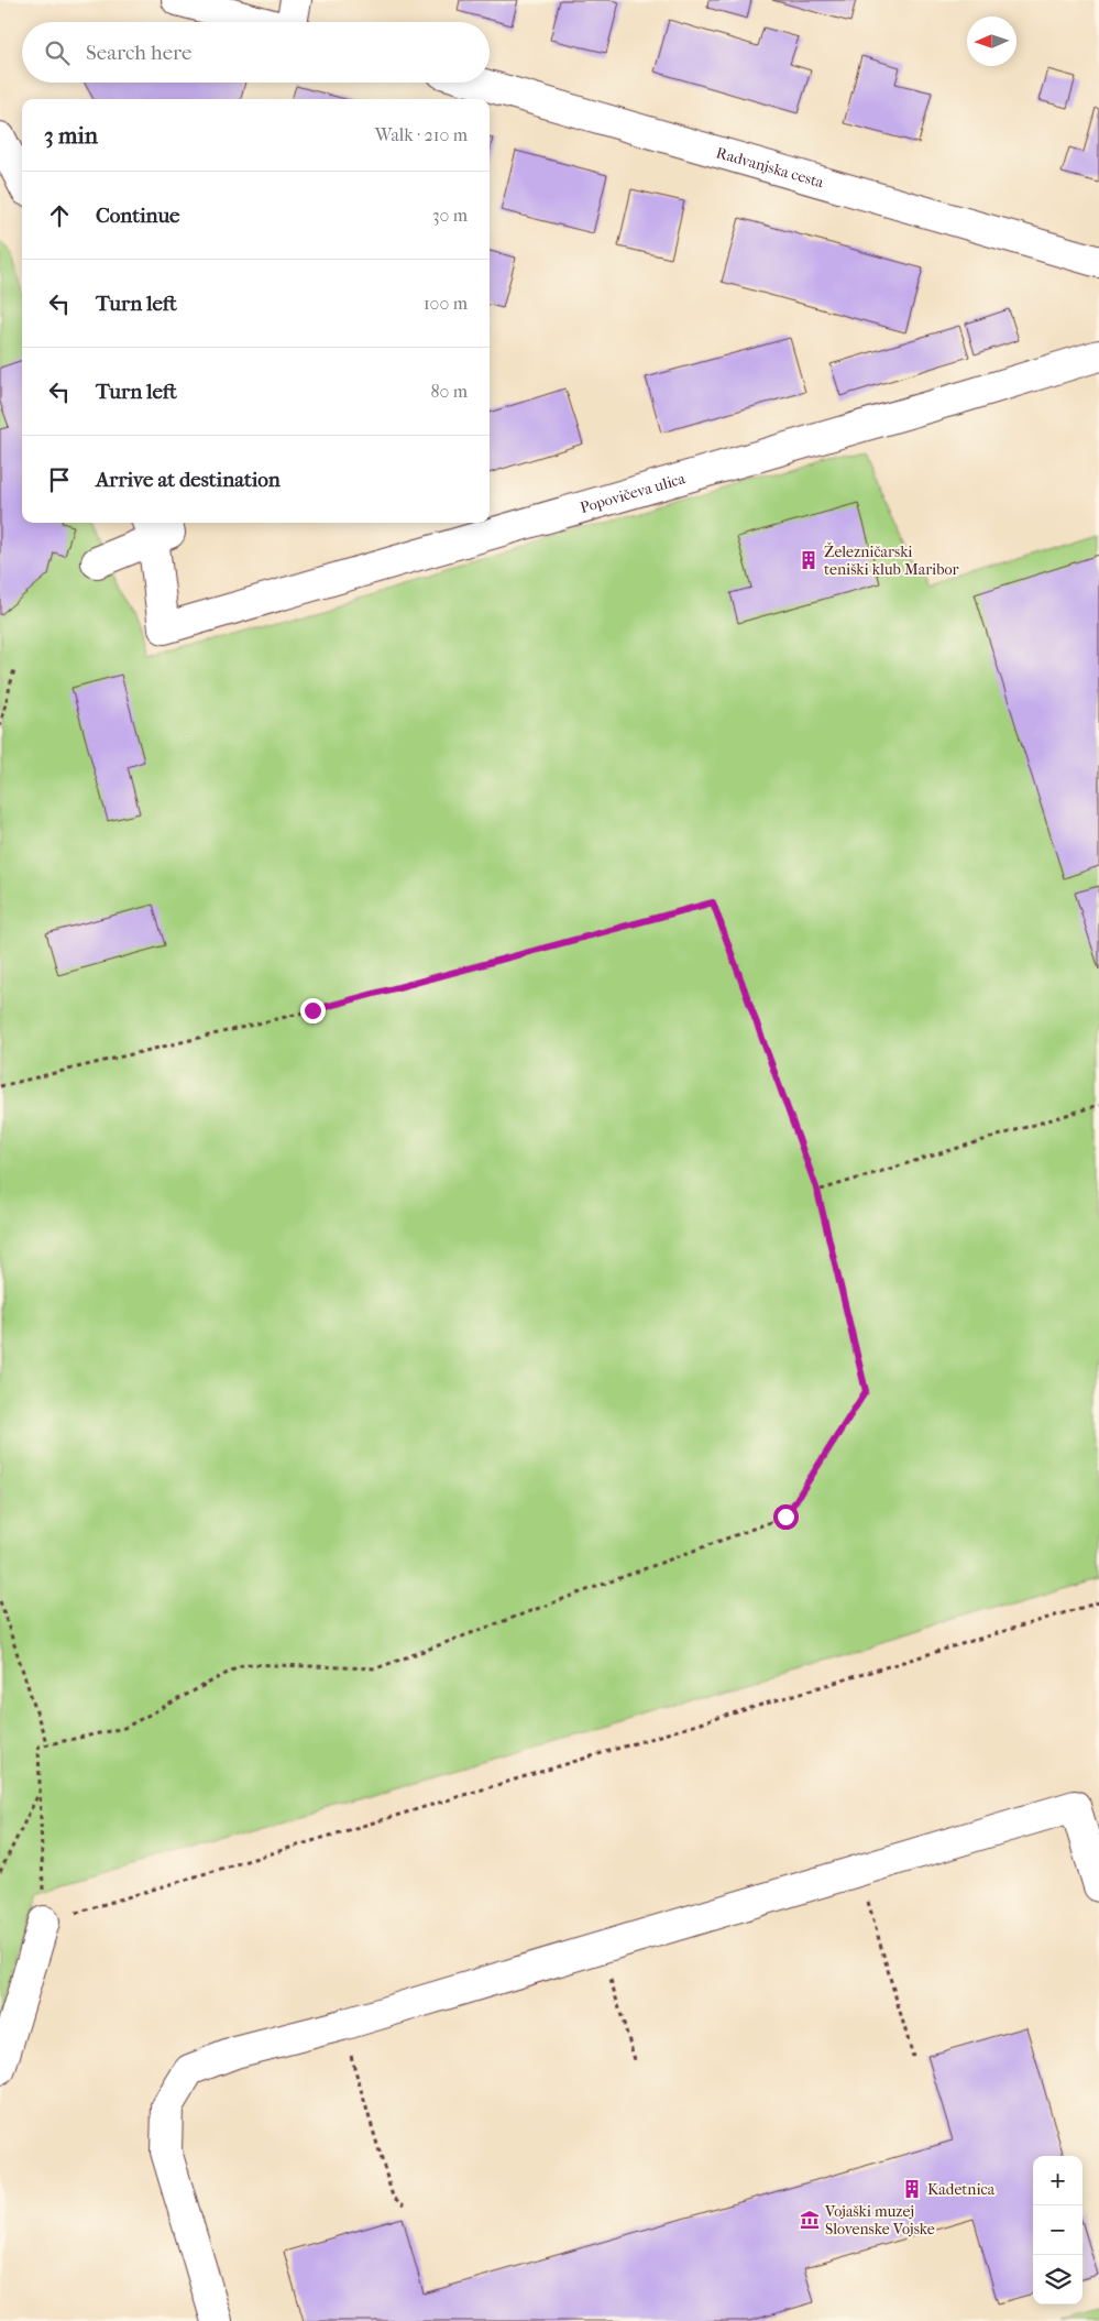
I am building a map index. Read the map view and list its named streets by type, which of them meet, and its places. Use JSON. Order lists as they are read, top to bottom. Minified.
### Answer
{"streets":{"street":["Radvanjska cesta","Popovičeva ulica"]},"places":{"building":["Železničarski teniški klub Maribor","Kadetnica"],"museum":["Vojaški muzej Slovenske Vojske"]},"north":"left","page":{"search":"Search here","heading":["3 min","Walk · 210 m"],"list":[["Continue","30 m"],["Turn left","100 m"],["Turn left","80 m"],"Arrive at destination"],"map_buttons":["+","−"]}}
